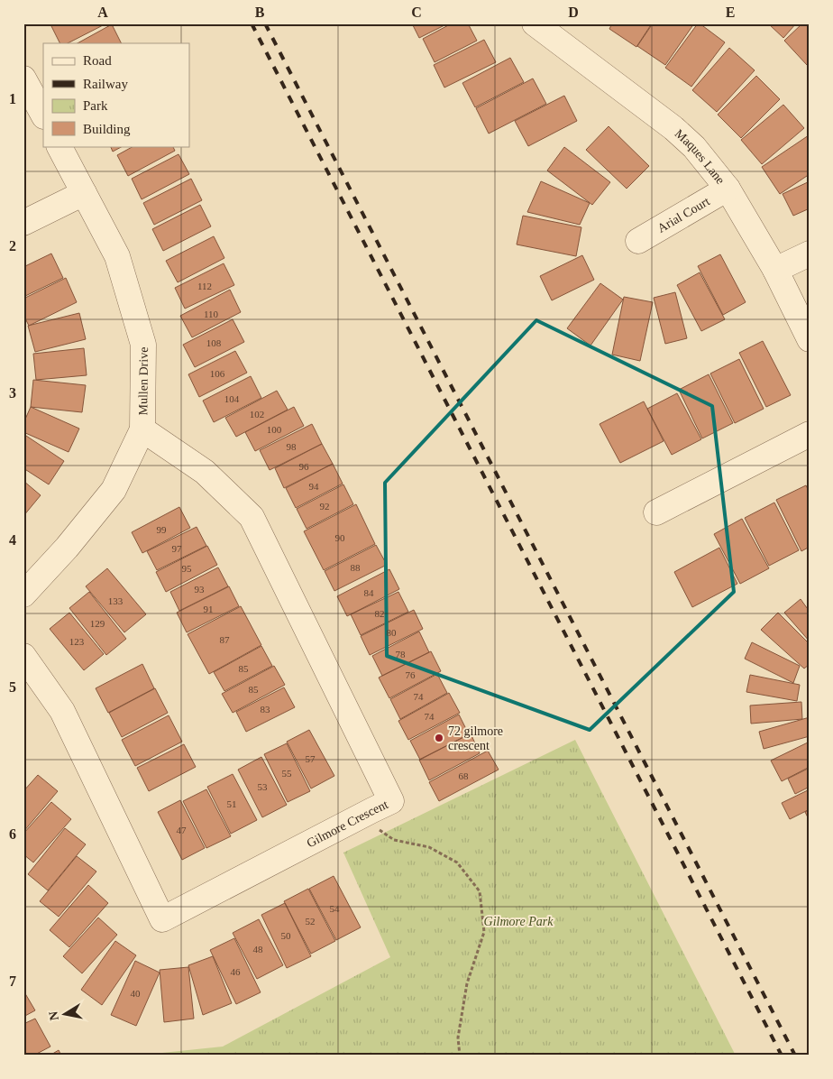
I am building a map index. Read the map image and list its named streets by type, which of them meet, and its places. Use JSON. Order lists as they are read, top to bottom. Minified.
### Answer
{"streets":{"street":["Maques Lane","Arial Court","Mullen Drive","Gilmore Crescent"]},"crossings":[["Maques Lane","Arial Court"],["Mullen Drive","Gilmore Crescent"]],"parks":["Gilmore Park"],"places":["72 gilmore crescent"],"house_numbers":["112","110","108","106","104","102","100","98","96","94","92","99","90","97","88","95","93","84","133","91","82","129","80","87","123","78","85","76","85","74","83","74","57","55","68","53","51","47","54","52","50","48","46","40"],"legend":["Road","Railway","Park","Building"],"north":"left","grid":{"columns":["A","B","C","D","E"],"rows":["1","2","3","4","5","6","7"]}}
